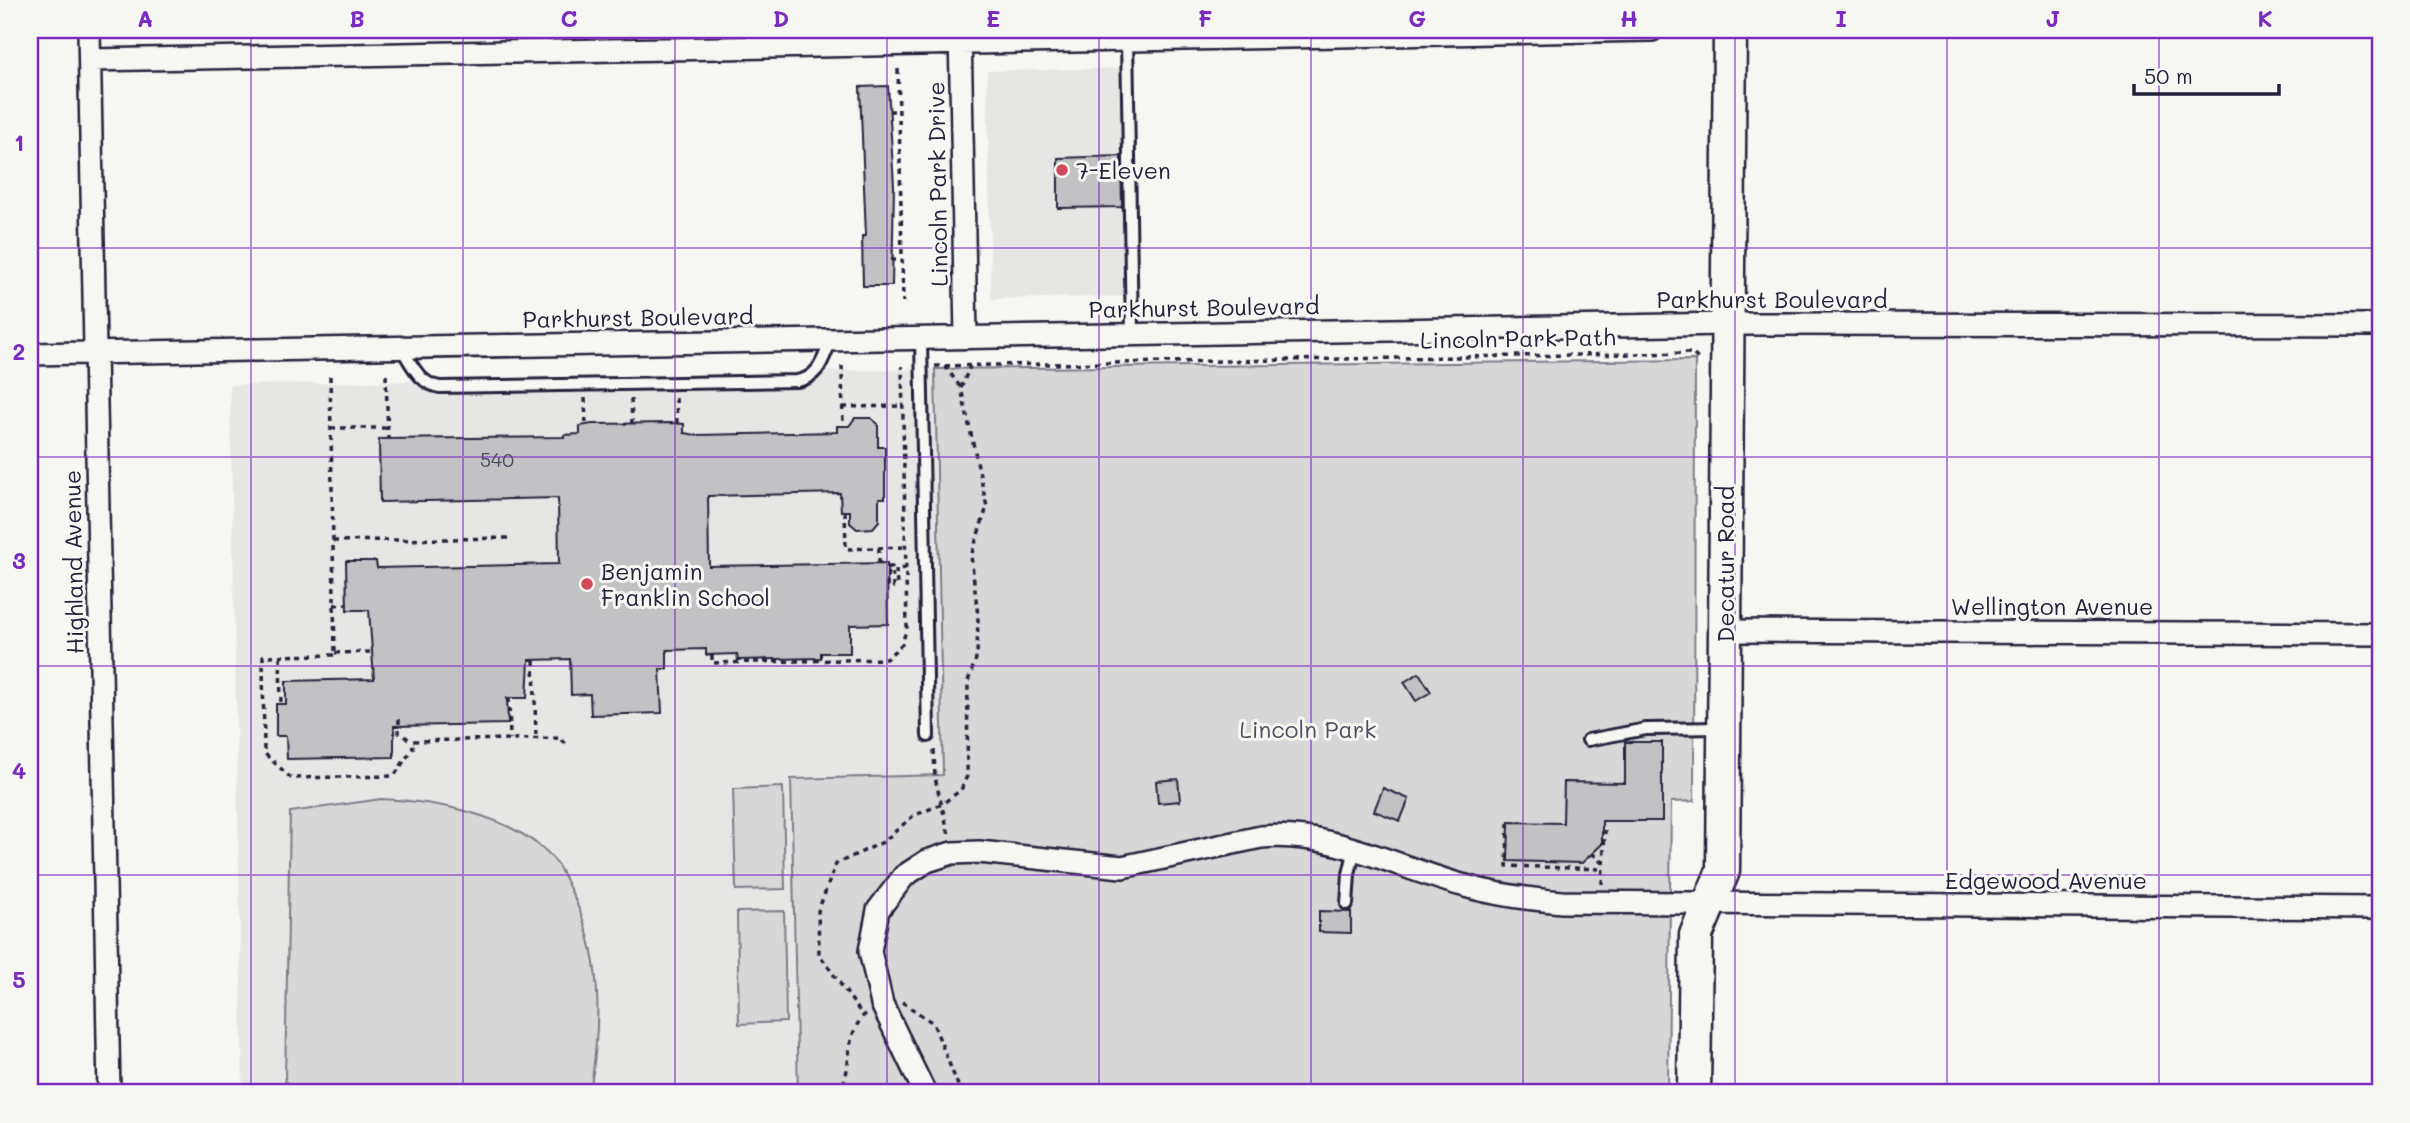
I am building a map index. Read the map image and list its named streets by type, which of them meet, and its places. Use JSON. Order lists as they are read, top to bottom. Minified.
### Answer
{"streets":{"street":["Lincoln Park Drive","Parkhurst Boulevard","Highland Avenue","Decatur Road","Wellington Avenue","Edgewood Avenue"],"path":["Lincoln Park Path"]},"crossings":[["Lincoln Park Drive","Parkhurst Boulevard"],["Parkhurst Boulevard","Highland Avenue"],["Parkhurst Boulevard","Decatur Road"],["Decatur Road","Wellington Avenue"],["Decatur Road","Edgewood Avenue"]],"parks":["Lincoln Park"],"places":["7-Eleven","Benjamin Franklin School"],"house_numbers":["540"],"scale_bar":"50 m","grid":{"columns":["A","B","C","D","E","F","G","H","I","J","K"],"rows":["1","2","3","4","5"]}}
